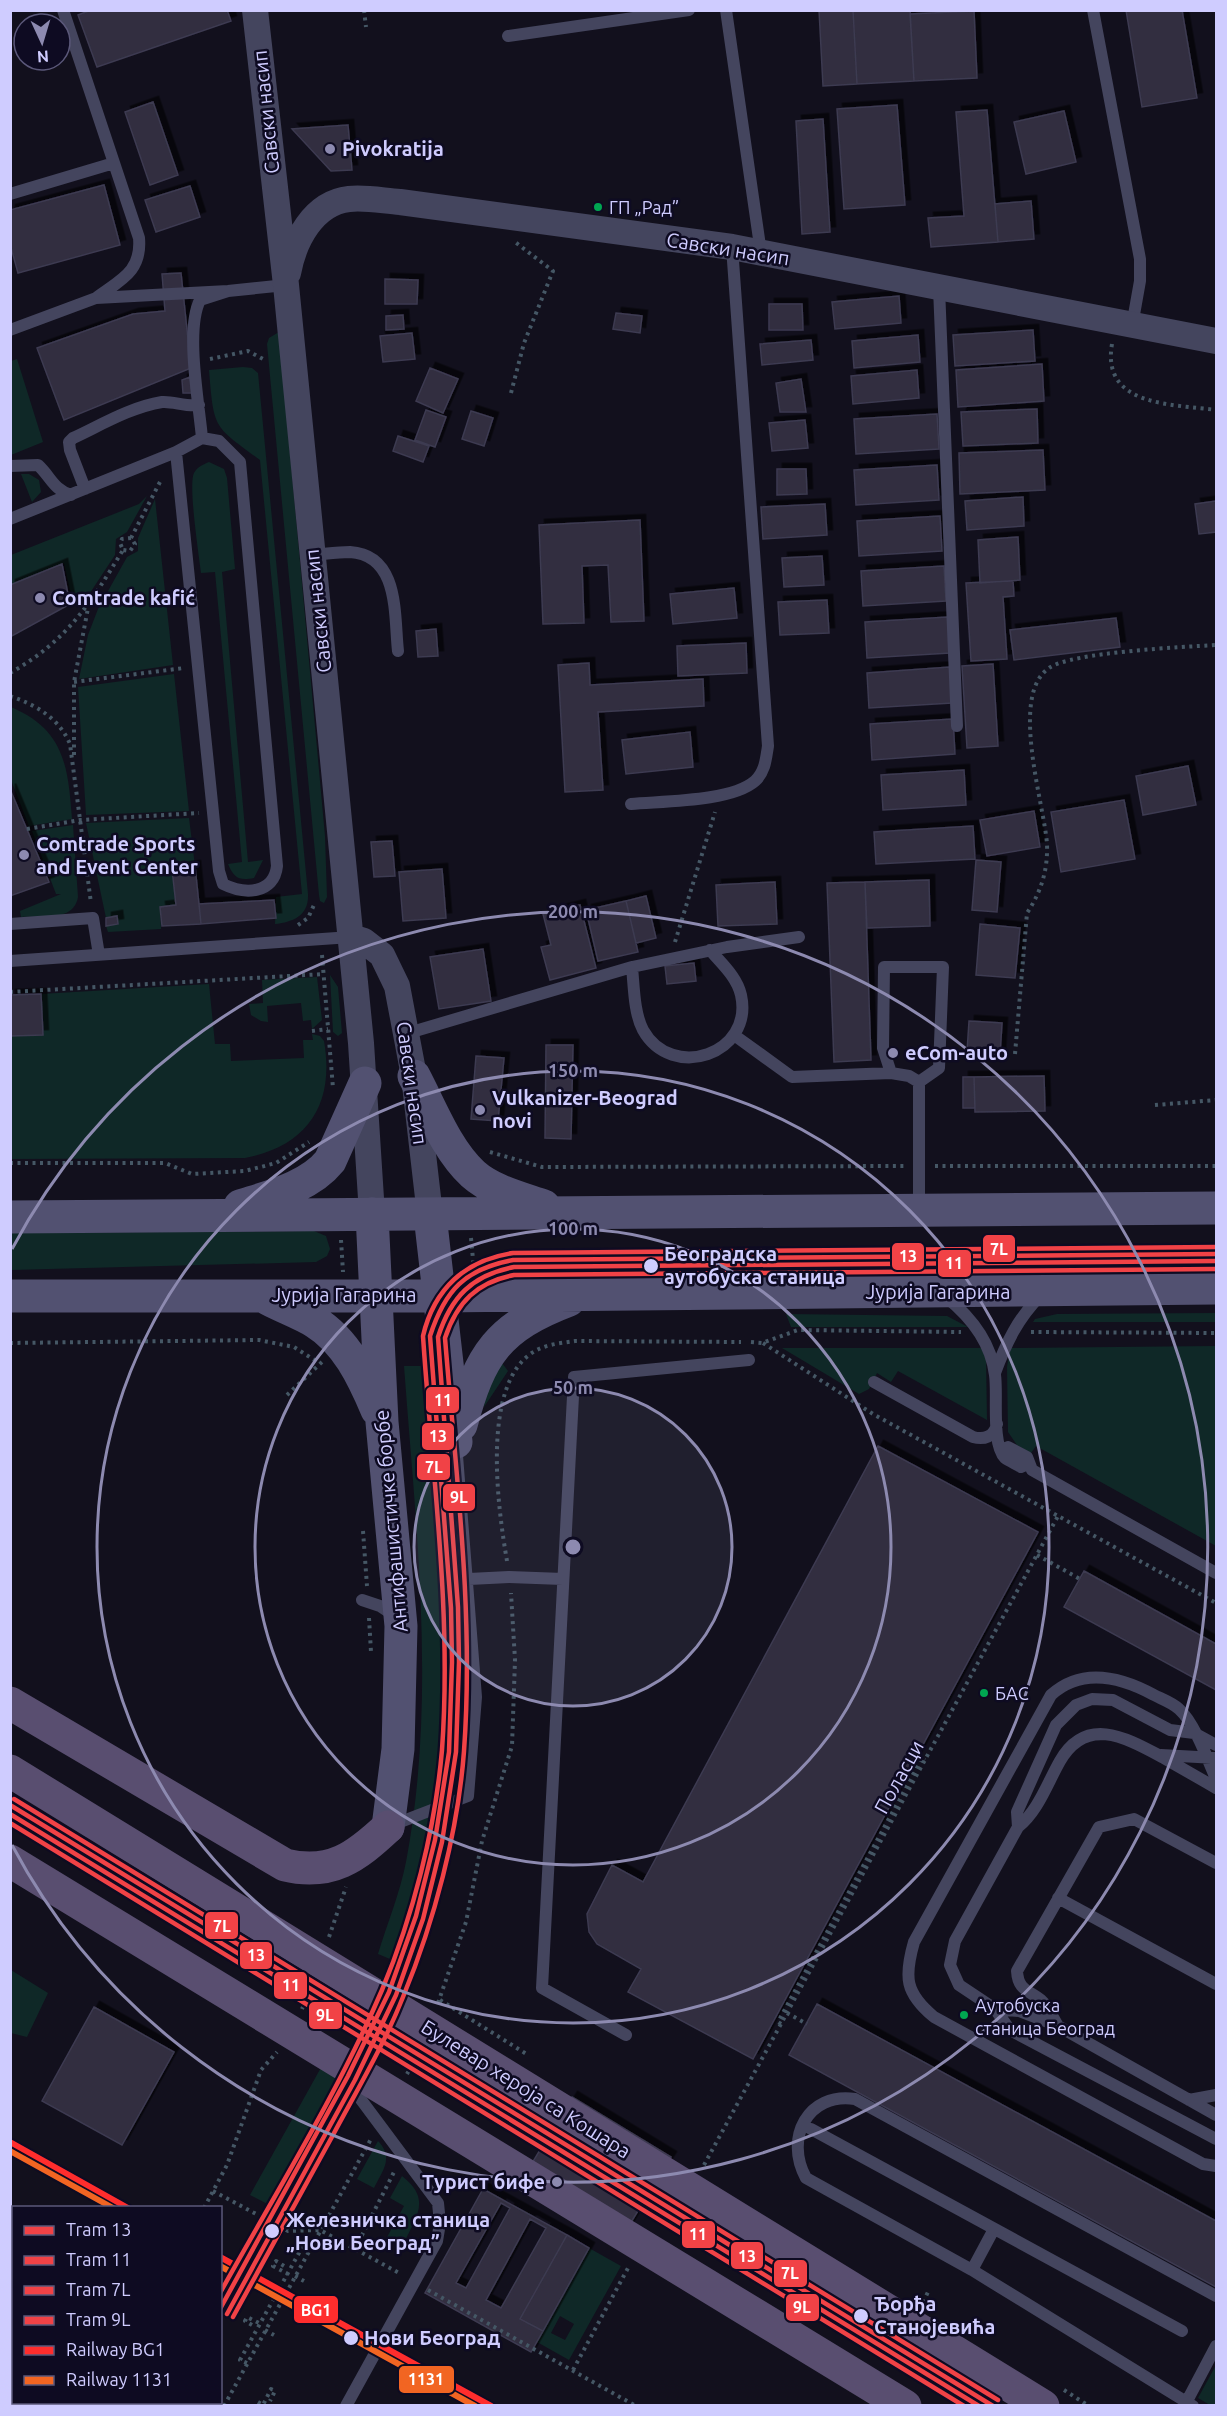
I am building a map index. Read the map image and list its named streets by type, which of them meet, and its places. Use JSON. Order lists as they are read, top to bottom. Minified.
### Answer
{"streets":{"main road":["Јурија Гагарина","Антифашистичке борбе","Булевар хероја са Кошара"],"street":["Савски насип"],"path":["Поласци"]},"crossings":[["Савски насип","Антифашистичке борбе"],["Јурија Гагарина","Антифашистичке борбе"]],"places":["Pivokratija","ГП „Рад”","Comtrade kafić","Comtrade Sports and Event Center","eCom-auto","Vulkanizer-Beograd novi","Београдска аутобуска станица","БАС","Аутобуска станица Београд","Турист бифе","Железничка станица „Нови Београд”","Ђорђа Станојевића","Нови Београд"],"lines":["tram line 7L","tram line 13","tram line 11","tram line 9L","rail line BG1","rail line 1131"],"legend":["Tram 13","Tram 11","Tram 7L","Tram 9L","Railway BG1","Railway 1131"],"north":"bottom","rings":["200 m","150 m","100 m","50 m"]}
